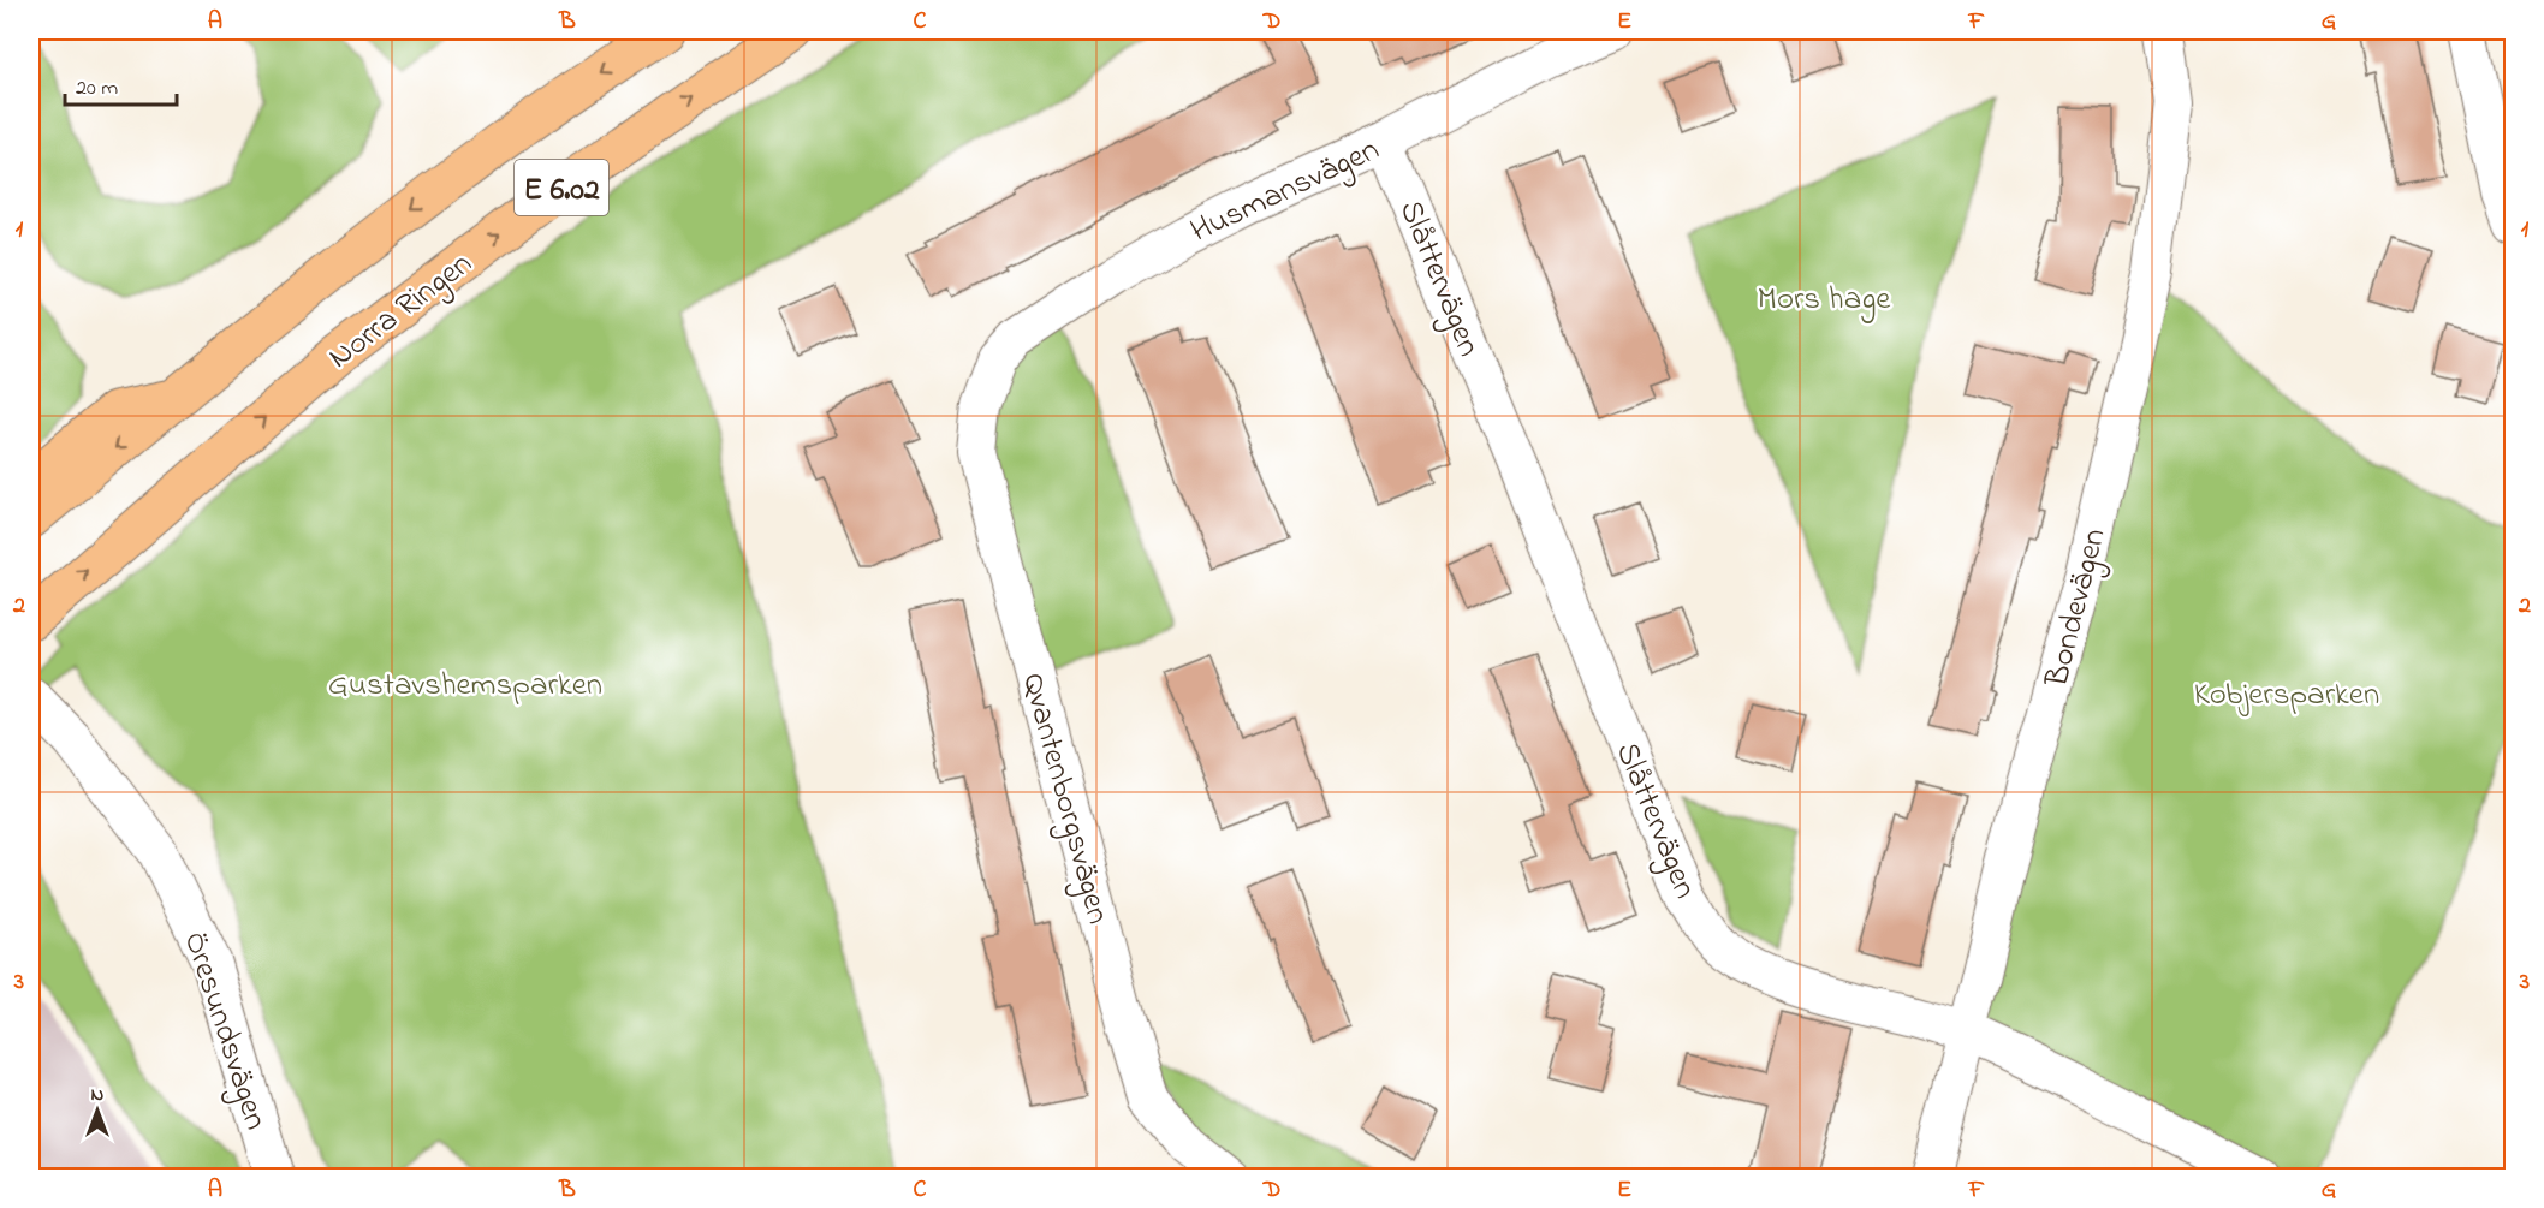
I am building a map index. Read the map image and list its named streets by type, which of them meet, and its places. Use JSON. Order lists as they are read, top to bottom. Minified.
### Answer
{"streets":{"main road":["E 6.02","Norra Ringen"],"street":["Husmansvägen","Slåttervägen","Bondevägen","Qvantenborgsvägen","Öresundsvägen"]},"crossings":[["Husmansvägen","Slåttervägen"],["Husmansvägen","Qvantenborgsvägen"],["Slåttervägen","Bondevägen"]],"parks":["Mors hage","Gustavshemsparken","Kobjersparken"],"scale_bar":"20 m","north":"top","grid":{"columns":["A","B","C","D","E","F","G"],"rows":["1","2","3"]}}
